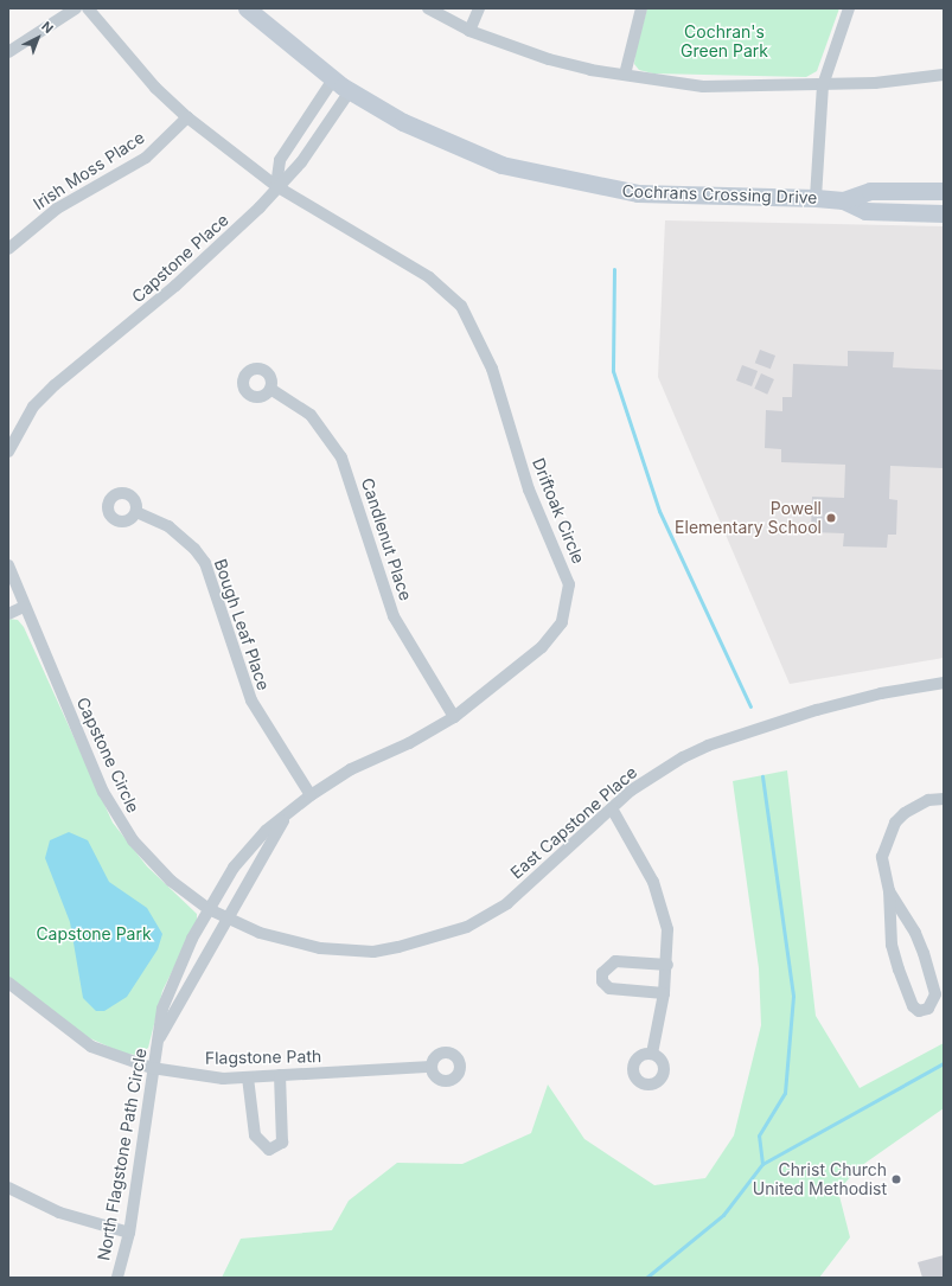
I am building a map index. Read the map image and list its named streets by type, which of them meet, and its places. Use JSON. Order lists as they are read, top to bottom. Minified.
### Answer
{"streets":{"street":["Irish Moss Place","Cochrans Crossing Drive","Capstone Place","Driftoak Circle","Candlenut Place","Bough Leaf Place","Capstone Circle","East Capstone Place","Flagstone Path","North Flagstone Path Circle"]},"crossings":[["Irish Moss Place","Driftoak Circle"],["Cochrans Crossing Drive","Capstone Place"],["Capstone Place","Driftoak Circle"],["Driftoak Circle","Candlenut Place"],["Driftoak Circle","Bough Leaf Place"],["Driftoak Circle","Capstone Circle"],["Driftoak Circle","East Capstone Place"],["Driftoak Circle","North Flagstone Path Circle"],["Capstone Circle","East Capstone Place"],["Capstone Circle","North Flagstone Path Circle"],["East Capstone Place","North Flagstone Path Circle"],["Flagstone Path","North Flagstone Path Circle"]],"parks":["Cochran's Green Park","Capstone Park"],"places":["Powell Elementary School","Christ Church United Methodist"],"north":"top right"}
